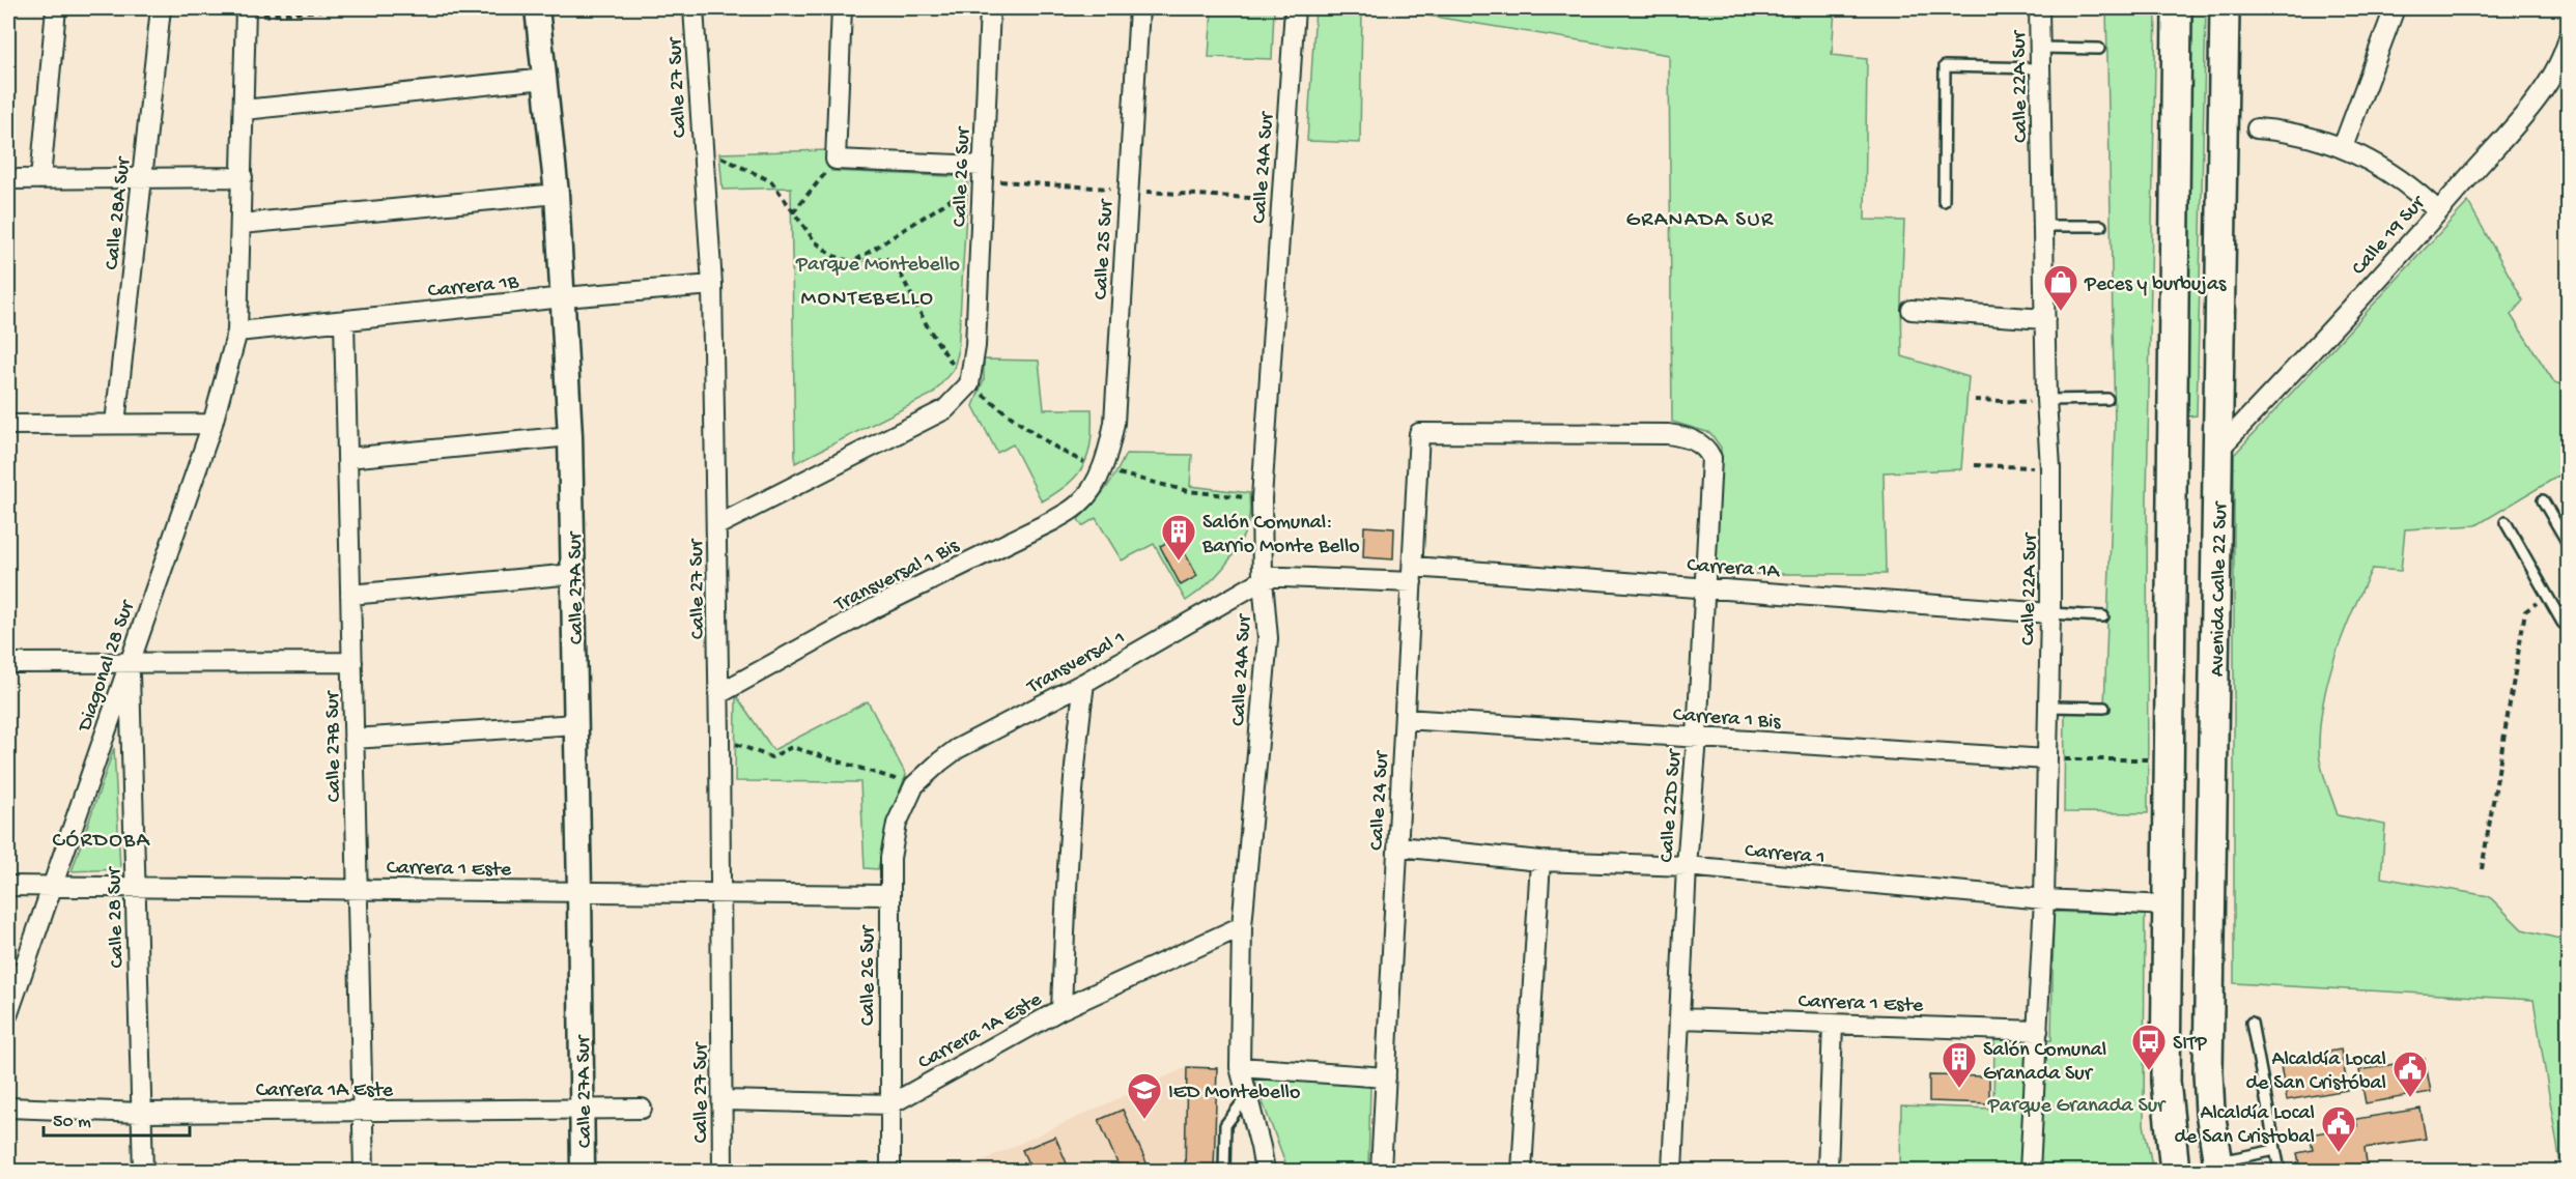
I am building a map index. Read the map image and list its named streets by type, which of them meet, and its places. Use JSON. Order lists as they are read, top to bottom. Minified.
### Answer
{"streets":{"main road":["Avenida Calle 22 Sur"],"street":["Calle 22A Sur","Calle 27 Sur","Calle 24A Sur","Calle 26 Sur","Calle 28A Sur","Calle 19 Sur","Calle 25 Sur","Carrera 1B","Carrera 1A","Transversal 1 Bis","Calle 27A Sur","Transversal 1","Diagonal 28 Sur","Carrera 1 Bis","Calle 27B Sur","Calle 24 Sur","Calle 22D Sur","Carrera 1","Carrera 1 Este","Calle 28 Sur","Carrera 1A Este"]},"crossings":[["Calle 22A Sur","Carrera 1A"],["Calle 22A Sur","Carrera 1 Bis"],["Calle 22A Sur","Carrera 1"],["Calle 22A Sur","Carrera 1 Este"],["Calle 27 Sur","Calle 26 Sur"],["Calle 27 Sur","Carrera 1B"],["Calle 27 Sur","Transversal 1 Bis"],["Calle 27 Sur","Carrera 1 Este"],["Calle 24A Sur","Carrera 1A"],["Calle 24A Sur","Transversal 1"],["Calle 24A Sur","Carrera 1A Este"],["Calle 26 Sur","Transversal 1"],["Calle 26 Sur","Carrera 1 Este"],["Calle 26 Sur","Carrera 1A Este"],["Calle 19 Sur","Avenida Calle 22 Sur"],["Calle 25 Sur","Transversal 1 Bis"],["Carrera 1B","Calle 27A Sur"],["Carrera 1B","Diagonal 28 Sur"],["Carrera 1B","Calle 27B Sur"],["Carrera 1A","Transversal 1"],["Carrera 1A","Calle 24 Sur"],["Carrera 1A","Calle 22D Sur"],["Calle 27A Sur","Carrera 1 Este"],["Calle 27A Sur","Carrera 1A Este"],["Diagonal 28 Sur","Carrera 1 Este"],["Diagonal 28 Sur","Calle 28 Sur"],["Carrera 1 Bis","Calle 24 Sur"],["Carrera 1 Bis","Calle 22D Sur"],["Calle 27B Sur","Carrera 1 Este"],["Calle 27B Sur","Carrera 1A Este"],["Calle 24 Sur","Calle 22D Sur"],["Calle 24 Sur","Carrera 1"],["Calle 22D Sur","Carrera 1"],["Calle 22D Sur","Carrera 1 Este"],["Carrera 1 Este","Calle 28 Sur"],["Calle 28 Sur","Carrera 1A Este"]],"districts":["GRANADA SUR","MONTEBELLO","CÓRDOBA"],"parks":["Parque Montebello","Parque Granada Sur"],"places":{"shop":["Peces y burbujas"],"building":["Salón Comunal: Barrio Monte Bello","Salón Comunal Granada Sur"],"bus stop":["SITP"],"public building":["Alcaldía Local de San Cristóbal","Alcaldía Local de San Cristobal"],"school or university":["IED Montebello"]},"scale_bar":"50 m"}
